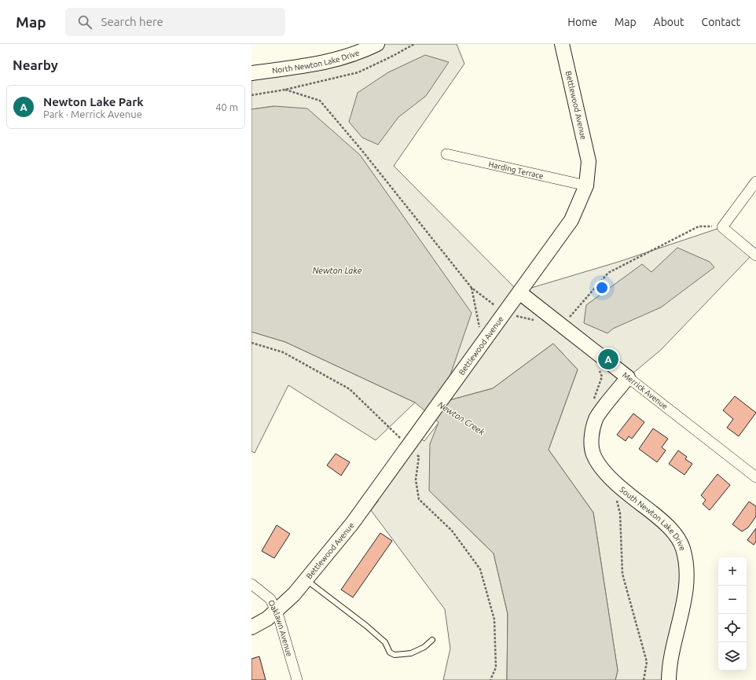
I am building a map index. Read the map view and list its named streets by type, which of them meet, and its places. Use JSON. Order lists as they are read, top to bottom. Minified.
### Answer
{"streets":{"street":["North Newton Lake Drive","Bettlewood Avenue","Harding Terrace","Merrick Avenue","South Newton Lake Drive","Oaklawn Avenue"]},"crossings":[["Bettlewood Avenue","Harding Terrace"],["Bettlewood Avenue","Merrick Avenue"],["Bettlewood Avenue","Oaklawn Avenue"],["Merrick Avenue","South Newton Lake Drive"]],"water":["Newton Lake","Newton Creek"],"page":{"header":"Map","search":"Search here","nav":["Home","Map","About","Contact"],"heading":"Nearby","list":[{"mark":"A","name":"Newton Lake Park","note":"Park · Merrick Avenue","value":"40 m"}],"pins":"A","map_buttons":["+","−"]}}
